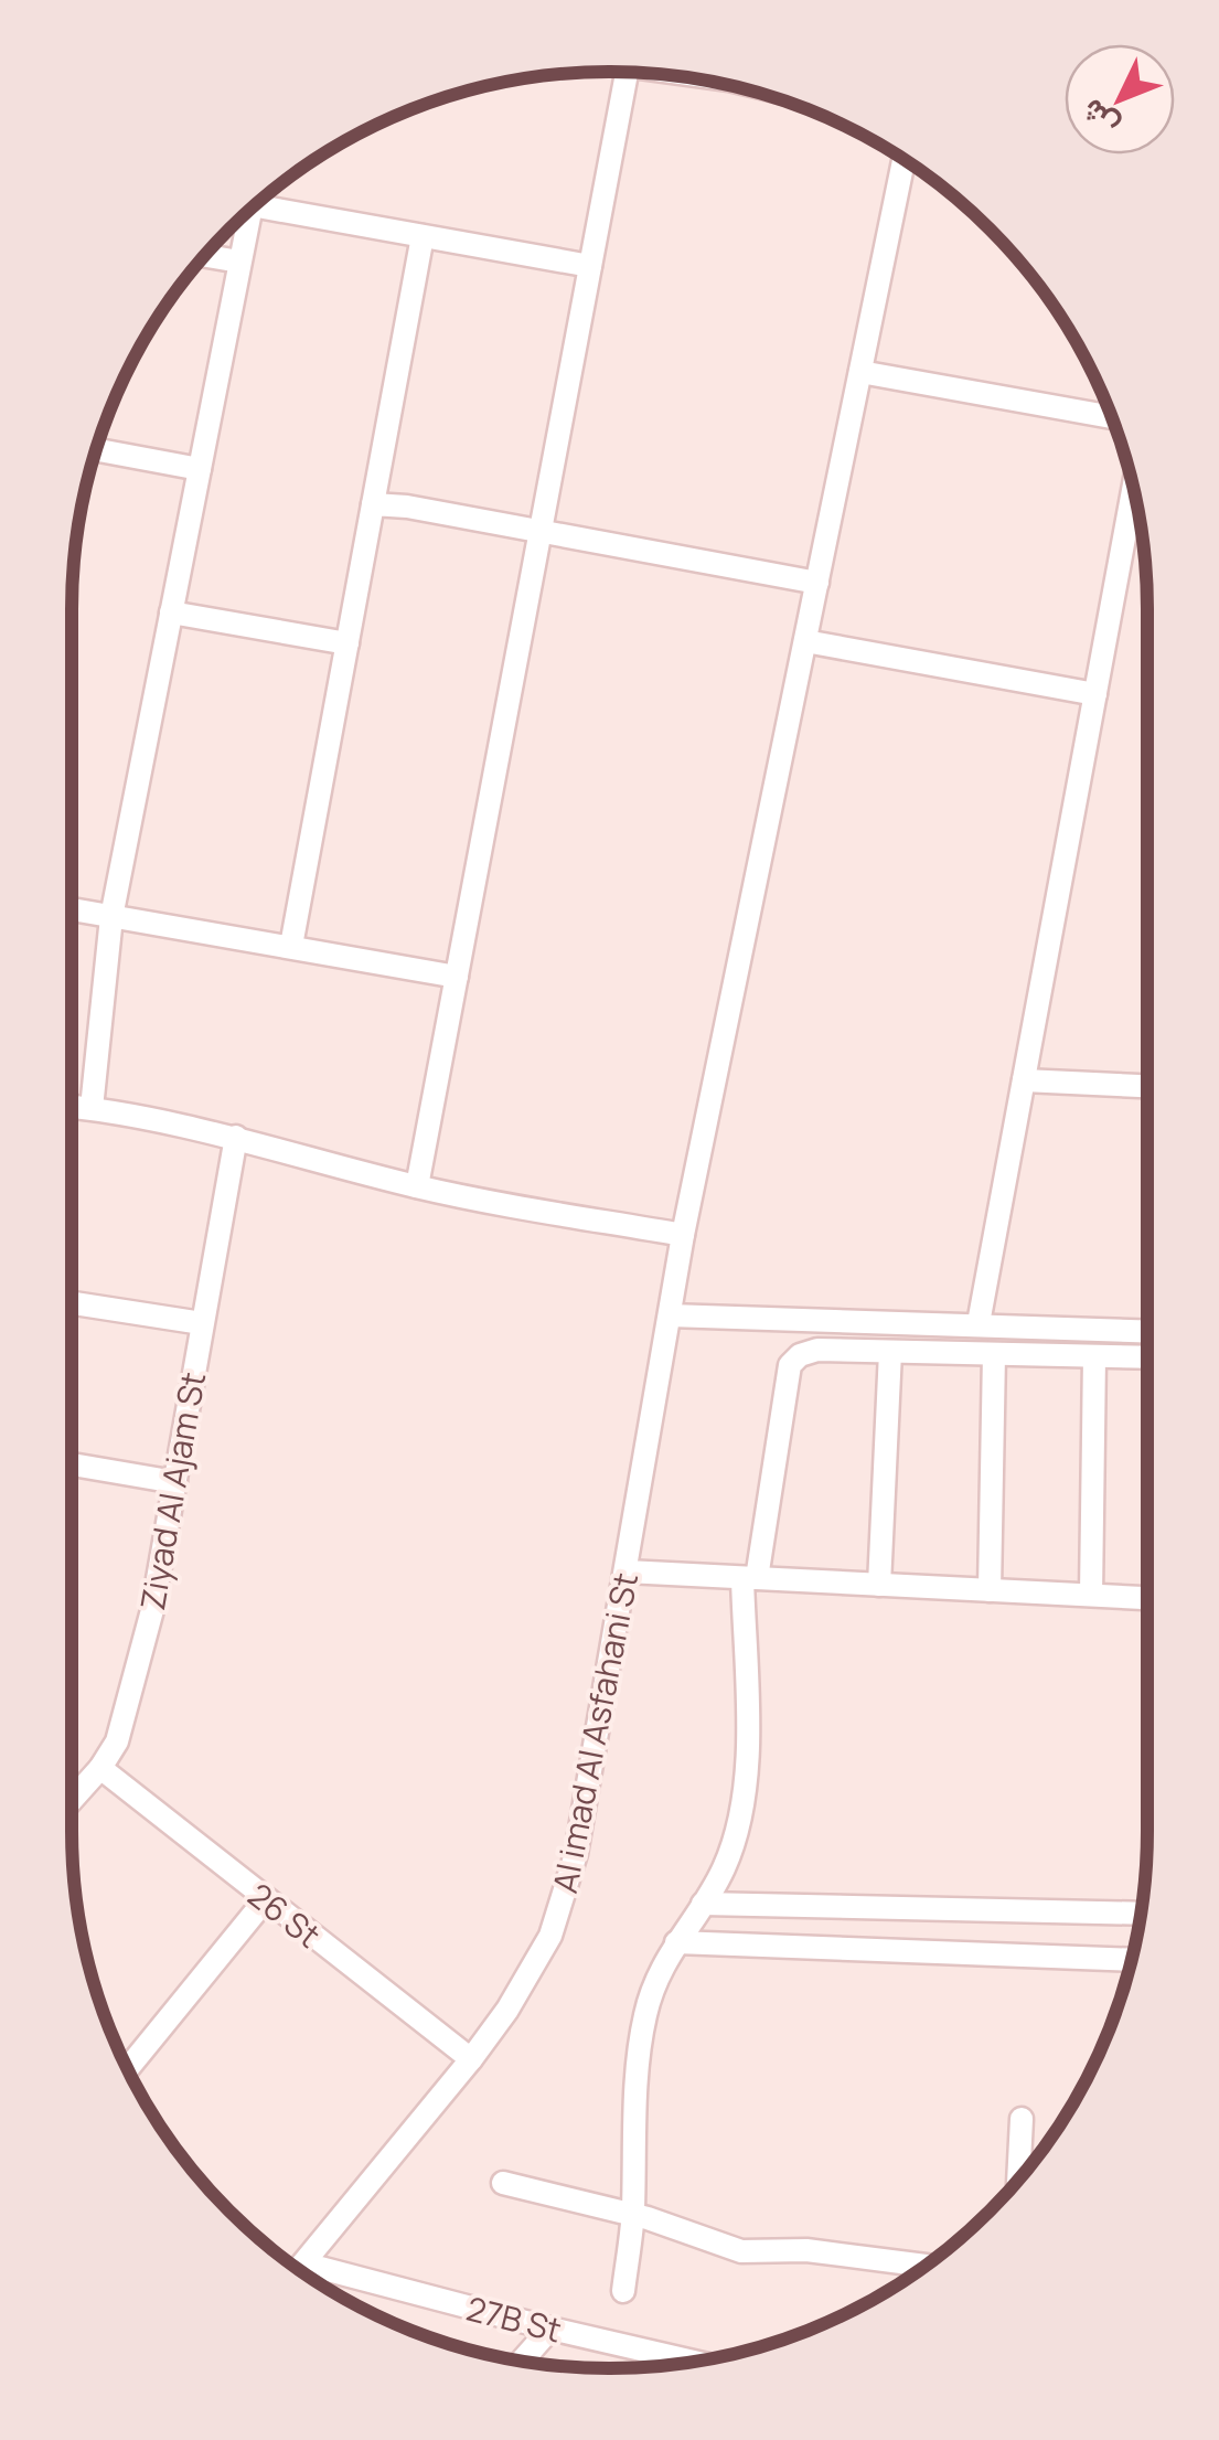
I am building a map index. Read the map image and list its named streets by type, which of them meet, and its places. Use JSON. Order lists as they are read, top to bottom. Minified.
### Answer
{"streets":{"street":["Ziyad Al Ajam St","Al imad Al Asfahani St","26 St","27B St"]},"crossings":[["Ziyad Al Ajam St","26 St"],["Al imad Al Asfahani St","26 St"]],"north":"bottom left"}
